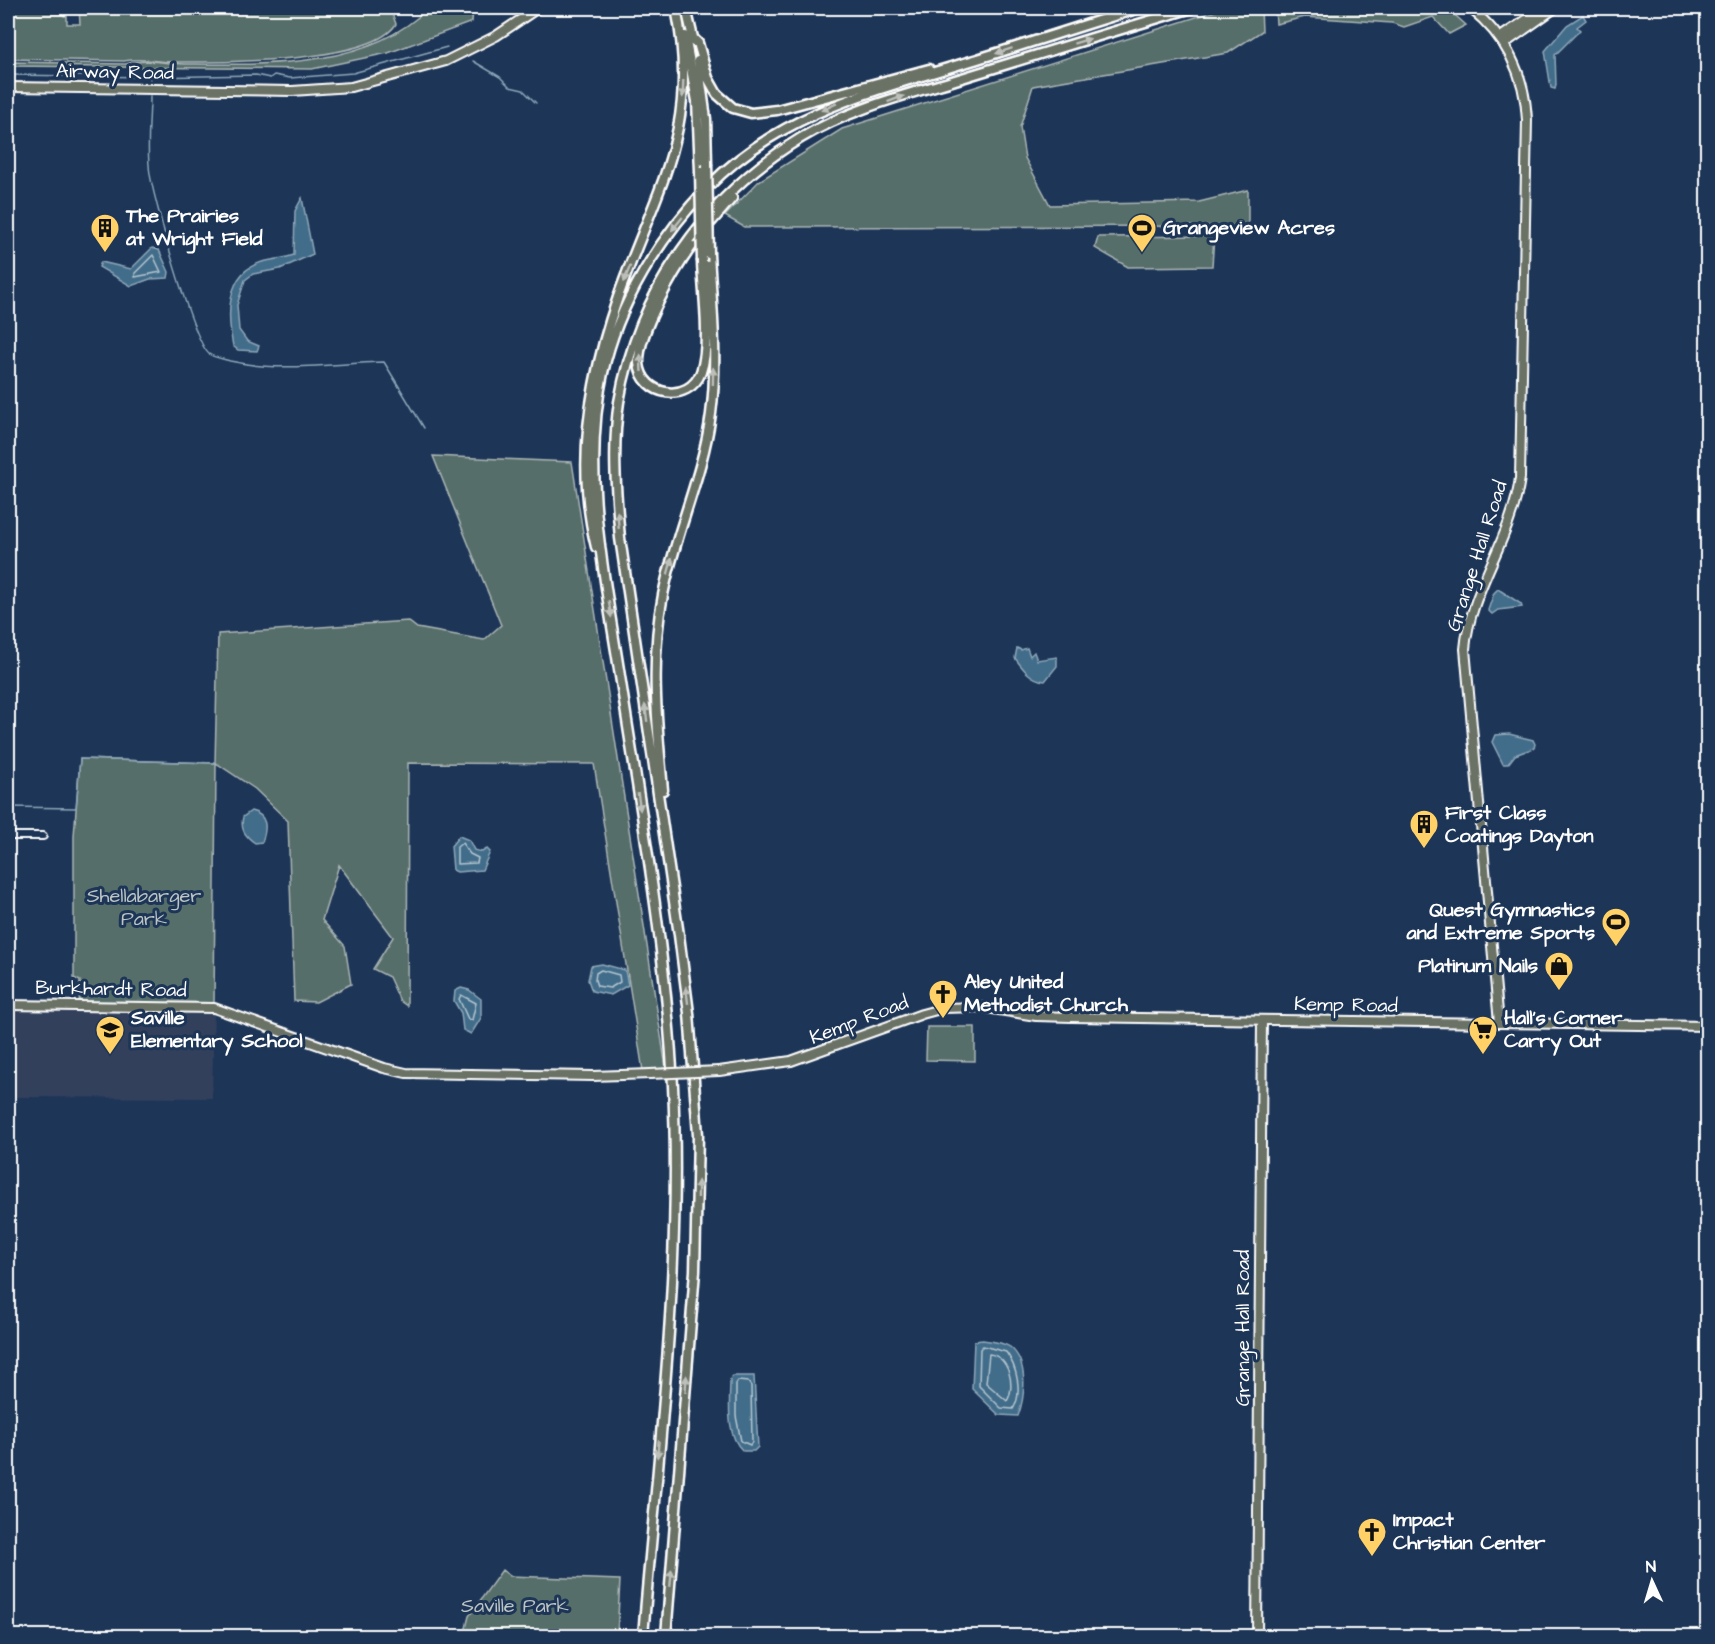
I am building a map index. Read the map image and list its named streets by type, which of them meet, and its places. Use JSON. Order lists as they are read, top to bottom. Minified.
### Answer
{"streets":{"main road":["Airway Road","Grange Hall Road","Burkhardt Road","Kemp Road"]},"crossings":[["Grange Hall Road","Kemp Road"],["Burkhardt Road","Kemp Road"]],"parks":["Shellabarger Park","Saville Park"],"places":{"building":["The Prairies at Wright Field","First Class Coatings Dayton"],"sports":["Grangeview Acres","Quest Gymnastics and Extreme Sports"],"shop":["Platinum Nails"],"church":["Aley United Methodist Church","Impact Christian Center"],"school or university":["Saville Elementary School"],"supermarket":["Hall's Corner Carry Out"]},"north":"top"}
